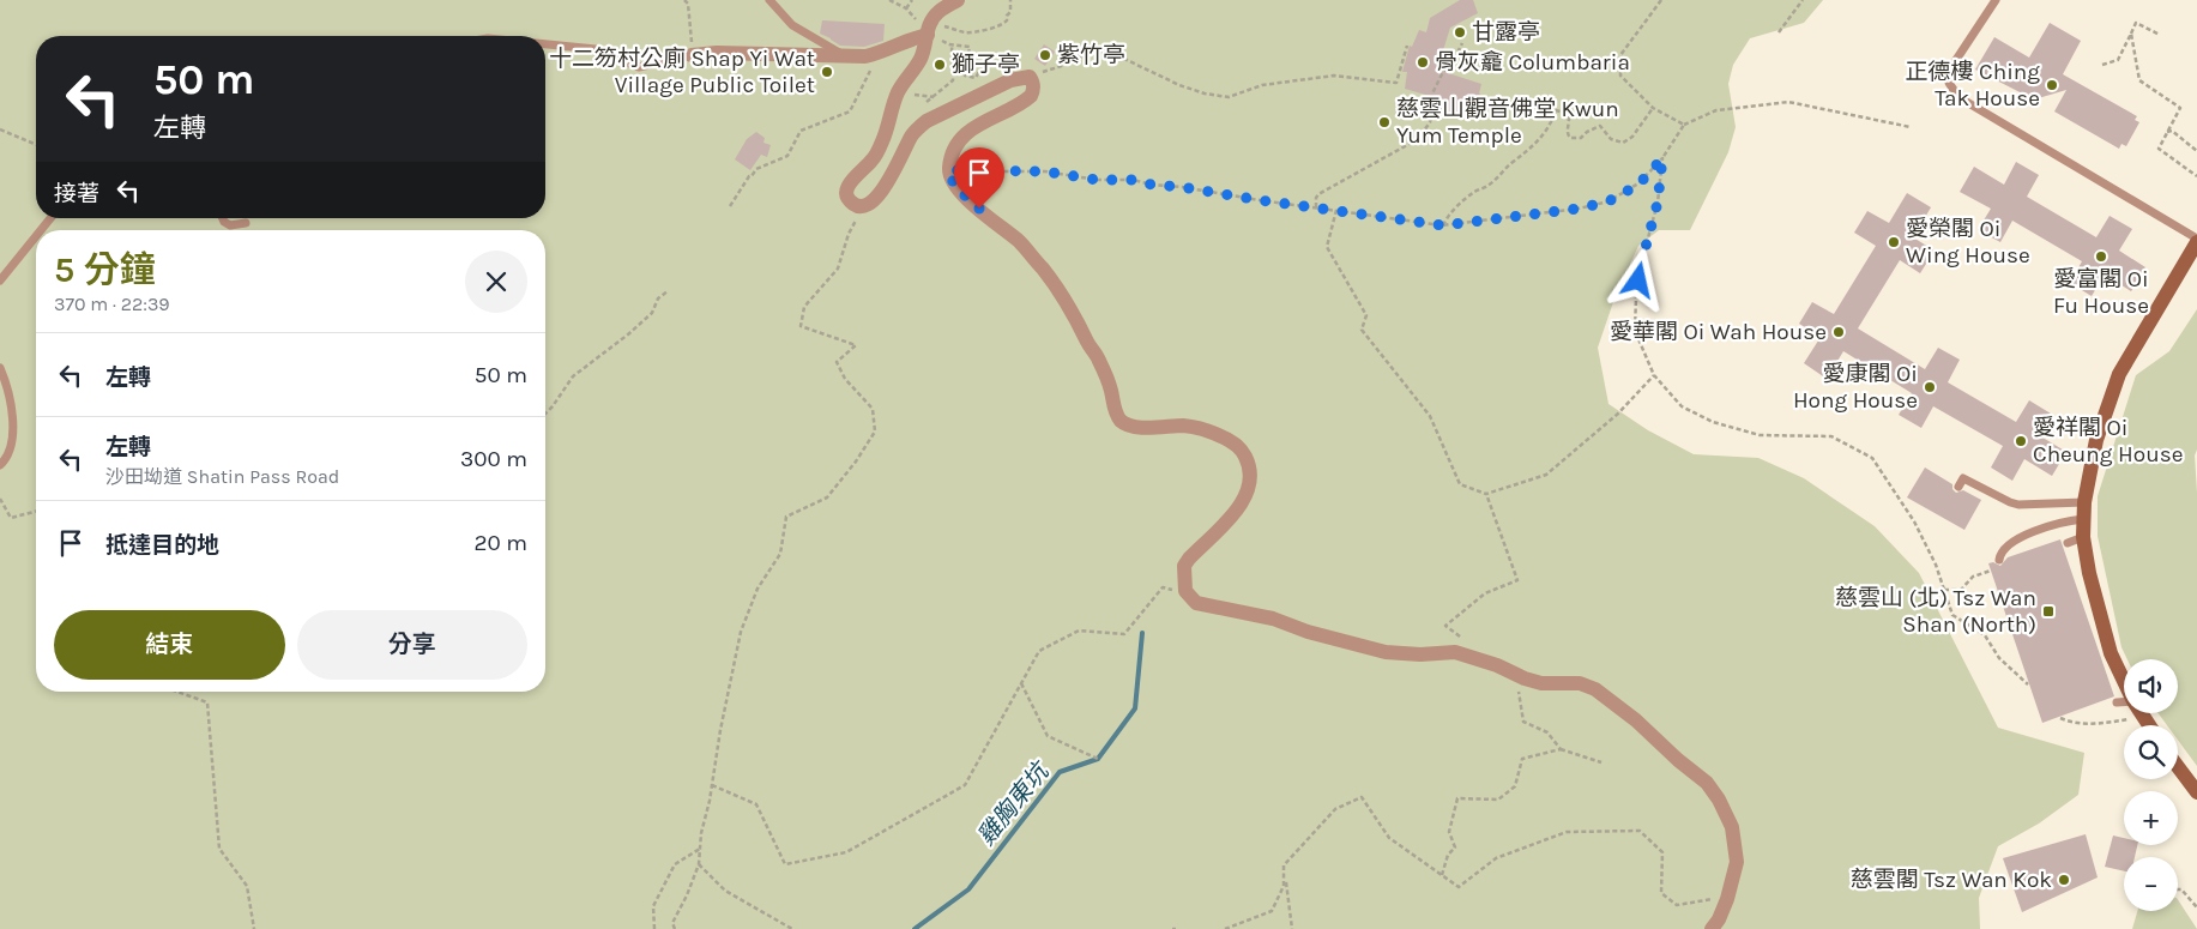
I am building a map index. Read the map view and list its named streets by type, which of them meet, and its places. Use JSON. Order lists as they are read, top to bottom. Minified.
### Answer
{"water":["雞胸東坑"],"places":{"other":["甘露亭","紫竹亭","骨灰龕 Columbaria","獅子亭","十二笏村公廁 Shap Yi Wat Village Public Toilet","正德樓 Ching Tak House","慈雲山觀音佛堂 Kwun Yum Temple","愛榮閣 Oi Wing House","愛富閣 Oi Fu House","愛華閣 Oi Wah House","愛康閣 Oi Hong House","愛祥閣 Oi Cheung House","慈雲閣 Tsz Wan Kok"],"transit":["慈雲山 (北) Tsz Wan Shan (North)"]},"page":{"turn":["50 m","左轉"],"then":"接著","heading":["5 分鐘","370 m · 22:39"],"list":[{"name":"左轉","value":"50 m"},{"name":"左轉","note":"沙田坳道 Shatin Pass Road","value":"300 m"},{"name":"抵達目的地","value":"20 m"}],"buttons":["結束","分享"],"map_buttons":["+","−"]}}
